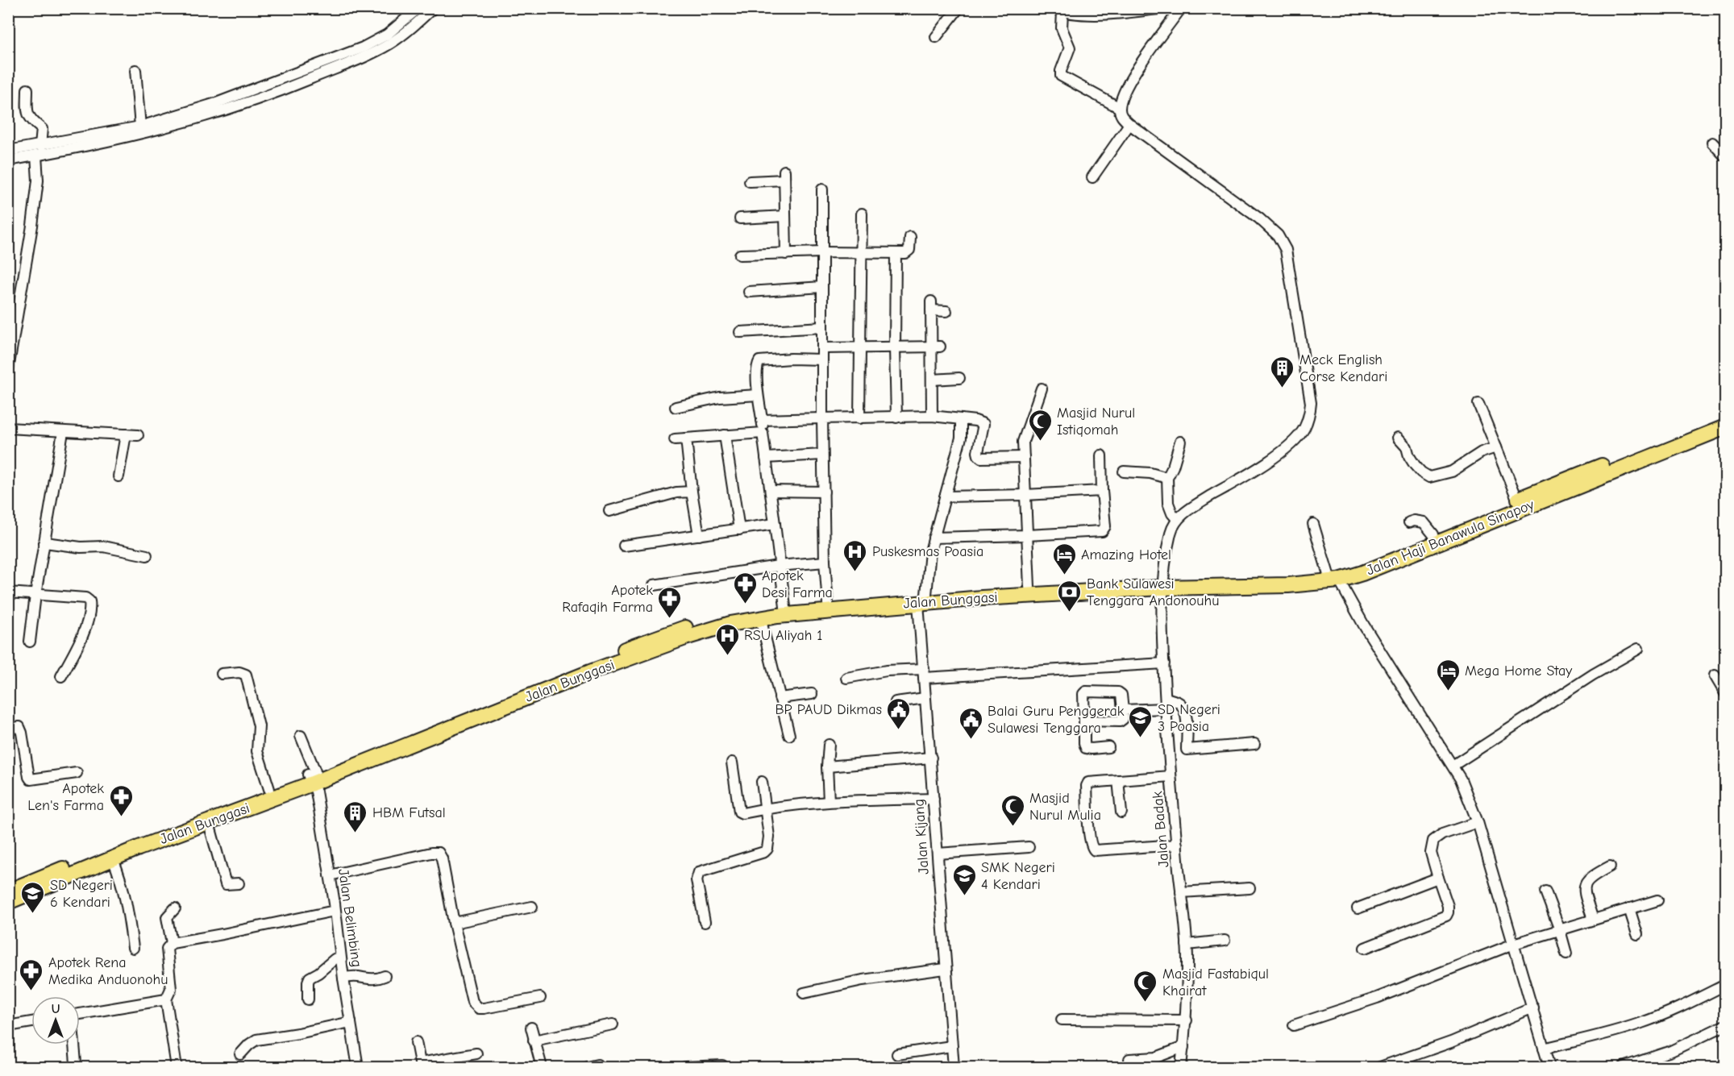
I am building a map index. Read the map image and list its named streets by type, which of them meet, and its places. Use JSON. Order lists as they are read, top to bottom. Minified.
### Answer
{"streets":{"highway":["Jalan Haji Banawula Sinapoy","Jalan Bunggasi"],"street":["Jalan Badak","Jalan Kijang","Jalan Belimbing"]},"crossings":[["Jalan Haji Banawula Sinapoy","Jalan Bunggasi"],["Jalan Haji Banawula Sinapoy","Jalan Badak"],["Jalan Bunggasi","Jalan Badak"],["Jalan Bunggasi","Jalan Kijang"],["Jalan Bunggasi","Jalan Belimbing"]],"places":{"building":["Meck English Corse Kendari","HBM Futsal"],"mosque":["Masjid Nurul Istiqomah","Masjid Nurul Mulia","Masjid Fastabiqul Khairat"],"hospital":["Puskesmas Poasia","RSU Aliyah 1"],"hotel":["Amazing Hotel","Mega Home Stay"],"pharmacy":["Apotek Desi Farma","Apotek Rafaqih Farma","Apotek Len's Farma","Apotek Rena Medika Anduonohu"],"bank":["Bank Sulawesi Tenggara Andonouhu"],"public building":["BP PAUD Dikmas","Balai Guru Penggerak Sulawesi Tenggara"],"school or university":["SD Negeri 3 Poasia","SMK Negeri 4 Kendari","SD Negeri 6 Kendari"]},"north":"top"}
